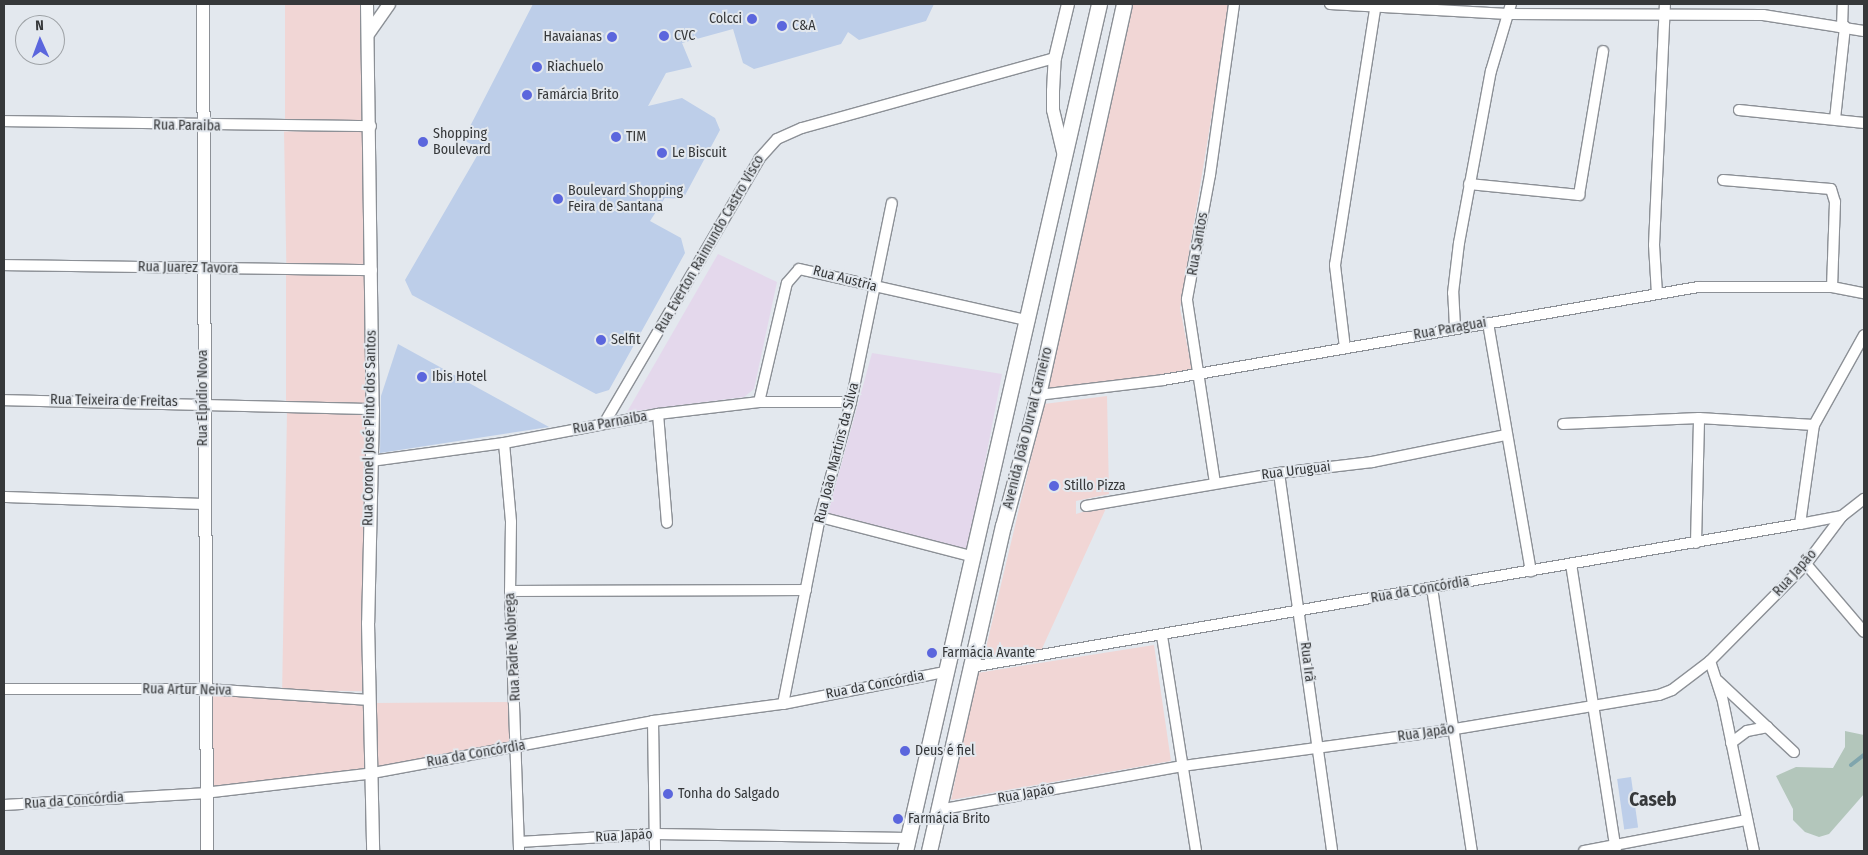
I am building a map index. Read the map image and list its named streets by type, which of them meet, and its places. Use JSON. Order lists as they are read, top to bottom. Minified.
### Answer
{"streets":{"main road":["Avenida João Durval Carneiro"],"street":["Rua Paraiba","Rua Everton Raimundo Castro Visco","Rua Santos","Rua Juarez Tavora","Rua Austria","Rua Paraguai","Rua Elpídio Nova","Rua Teixeira de Freitas","Rua Parnaiba","Rua Coronel José Pinto dos Santos","Rua João Martins da Silva","Rua Uruguai","Rua Japão","Rua da Concórdia","Rua Padre Nóbrega","Rua Irã","Rua Artur Neiva"]},"crossings":[["Rua Paraiba","Rua Elpídio Nova"],["Rua Paraiba","Rua Coronel José Pinto dos Santos"],["Rua Everton Raimundo Castro Visco","Rua Parnaiba"],["Rua Santos","Rua Paraguai"],["Rua Santos","Rua Uruguai"],["Rua Juarez Tavora","Rua Elpídio Nova"],["Rua Juarez Tavora","Rua Coronel José Pinto dos Santos"],["Rua Austria","Rua Parnaiba"],["Rua Austria","Avenida João Durval Carneiro"],["Rua Austria","Rua João Martins da Silva"],["Rua Paraguai","Avenida João Durval Carneiro"],["Rua Elpídio Nova","Rua Teixeira de Freitas"],["Rua Elpídio Nova","Rua da Concórdia"],["Rua Elpídio Nova","Rua Artur Neiva"],["Rua Teixeira de Freitas","Rua Coronel José Pinto dos Santos"],["Rua Parnaiba","Rua Coronel José Pinto dos Santos"],["Rua Parnaiba","Rua João Martins da Silva"],["Rua Parnaiba","Rua Padre Nóbrega"],["Rua Coronel José Pinto dos Santos","Rua da Concórdia"],["Rua Coronel José Pinto dos Santos","Rua Artur Neiva"],["Avenida João Durval Carneiro","Rua Japão"],["Avenida João Durval Carneiro","Rua da Concórdia"],["Rua João Martins da Silva","Rua da Concórdia"],["Rua Uruguai","Rua Irã"],["Rua Japão","Rua da Concórdia"],["Rua Japão","Rua Padre Nóbrega"],["Rua Japão","Rua Irã"],["Rua da Concórdia","Rua Padre Nóbrega"],["Rua da Concórdia","Rua Irã"]],"districts":["Caseb"],"places":["Colcci","C&A","CVC","Havaianas","Riachuelo","Famárcia Brito","TIM","Shopping Boulevard","Le Biscuit","Boulevard Shopping Feira de Santana","Selfit","Ibis Hotel","Stillo Pizza","Farmácia Avante","Deus é fiel","Tonha do Salgado","Farmácia Brito"],"north":"top"}
